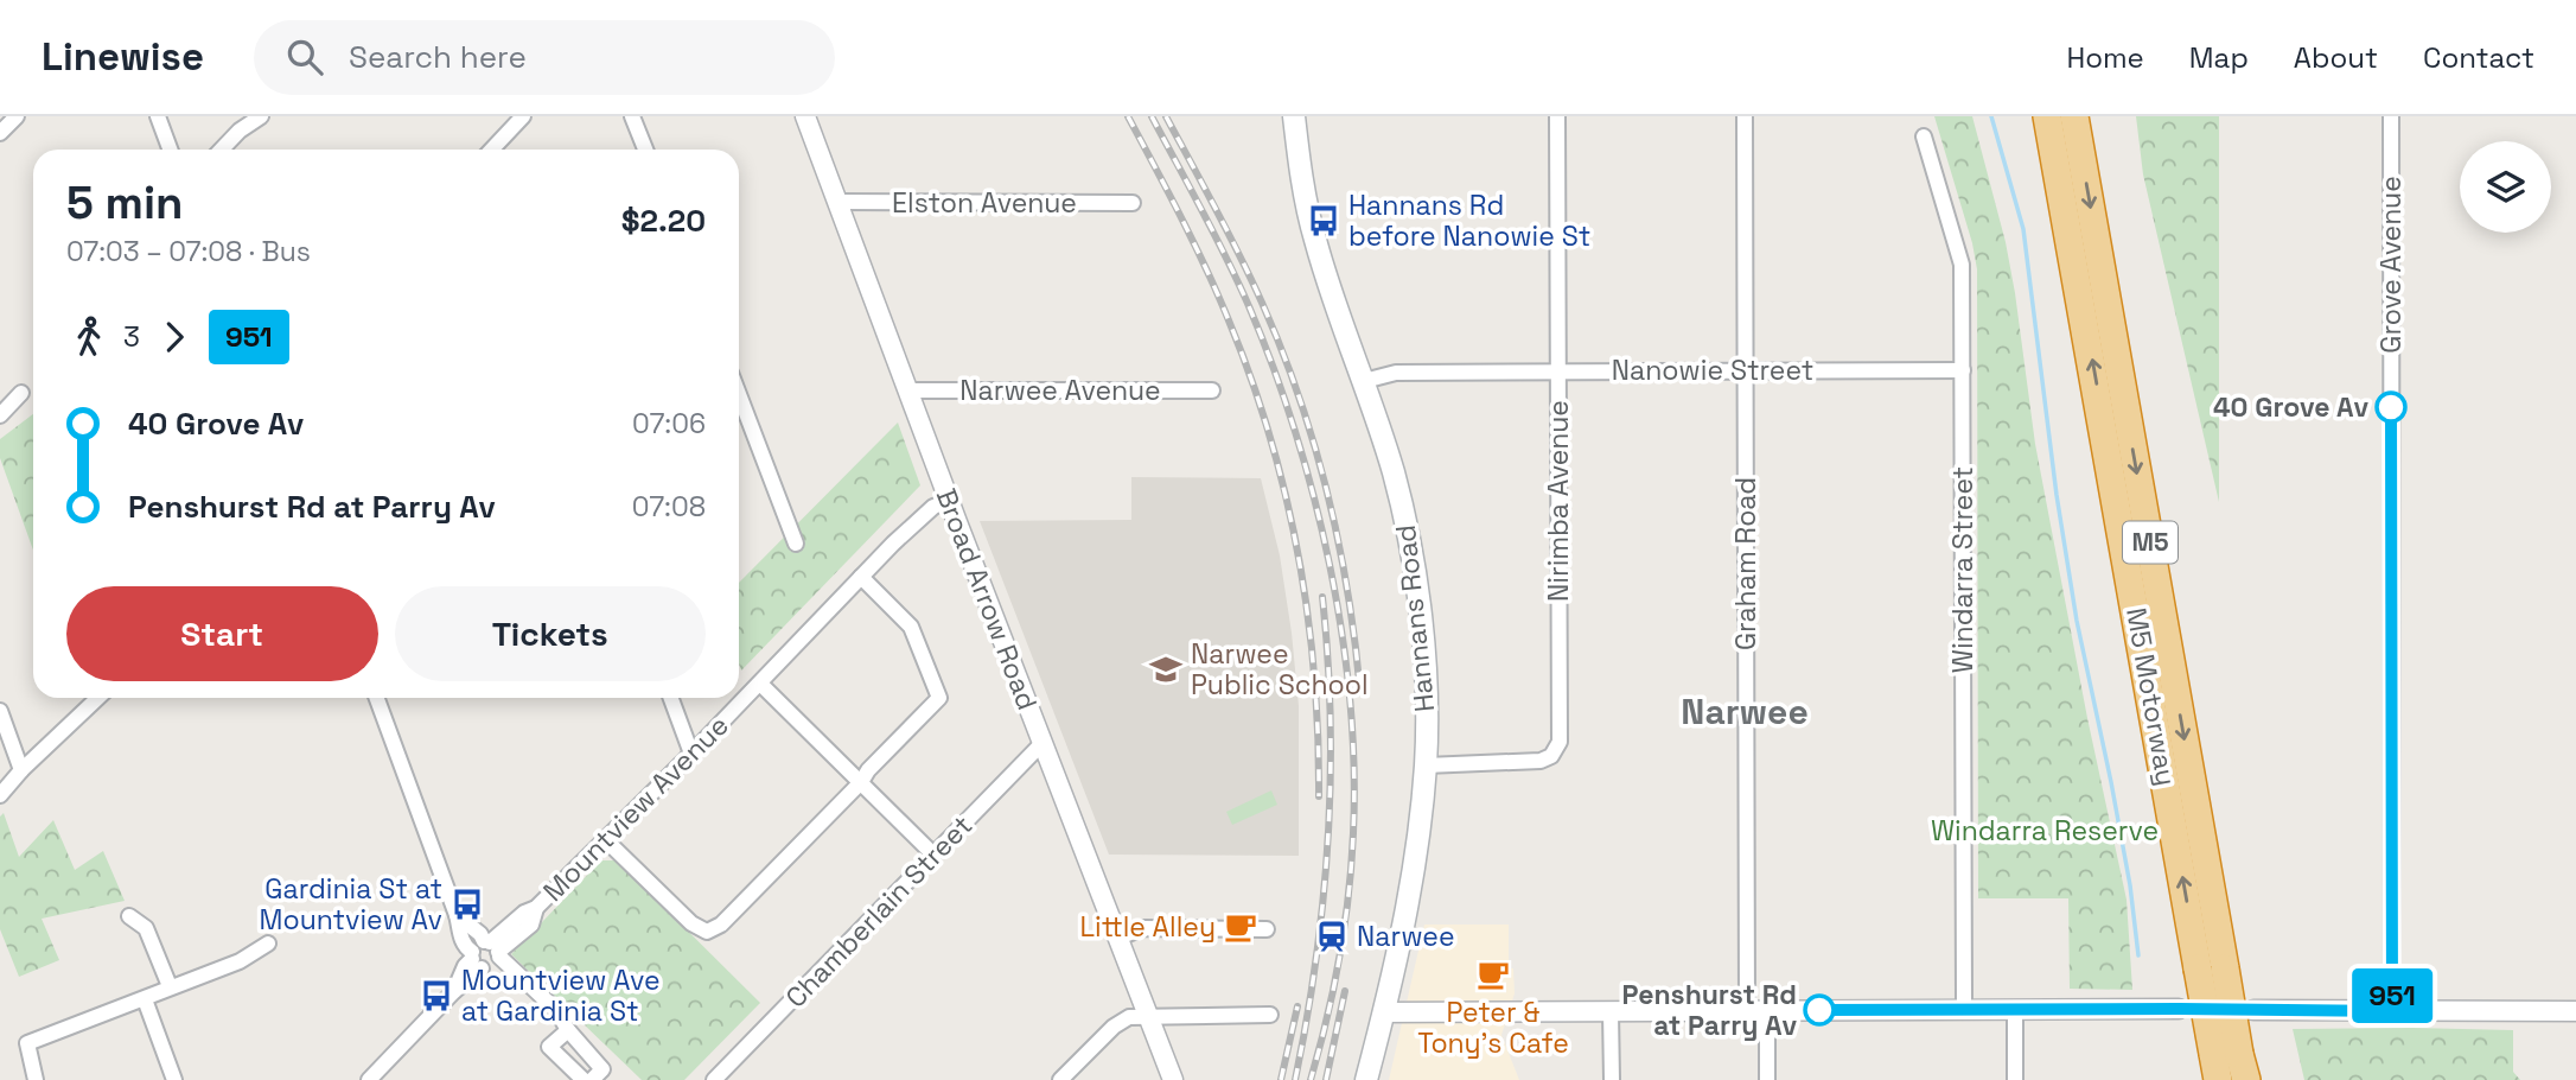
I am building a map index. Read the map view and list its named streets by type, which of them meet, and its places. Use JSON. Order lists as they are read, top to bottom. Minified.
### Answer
{"streets":{"highway":["M5","M5 Motorway"],"main road":["Hannans Road"],"street":["Elston Avenue","Grove Avenue","Nanowie Street","Narwee Avenue","Nirimba Avenue","Graham Road","Windarra Street","Broad Arrow Road","Mountview Avenue","Chamberlain Street"]},"crossings":[["Elston Avenue","Broad Arrow Road"],["Nanowie Street","Nirimba Avenue"],["Nanowie Street","Graham Road"],["Nanowie Street","Windarra Street"],["Nanowie Street","Hannans Road"],["Narwee Avenue","Broad Arrow Road"],["Nirimba Avenue","Hannans Road"],["Broad Arrow Road","Mountview Avenue"],["Broad Arrow Road","Chamberlain Street"]],"districts":["Narwee"],"parks":["Windarra Reserve"],"places":{"bus stop":["Hannans Rd before Nanowie St","Gardinia St at Mountview Av","Mountview Ave at Gardinia St"],"other":["40 Grove Av","Penshurst Rd at Parry Av"],"school or university":["Narwee Public School"],"cafe":["Little Alley","Peter & Tony's Cafe"],"station":["Narwee"]},"lines":["bus line 951"],"page":{"header":"Linewise","search":"Search here","nav":["Home","Map","About","Contact"],"on_map":"951","heading":["5 min","07:03 – 07:08 · Bus","$2.20"],"legs":["3","951"],"list":[{"name":"40 Grove Av","value":"07:06"},{"name":"Penshurst Rd at Parry Av","value":"07:08"}],"buttons":["Start","Tickets"]}}
